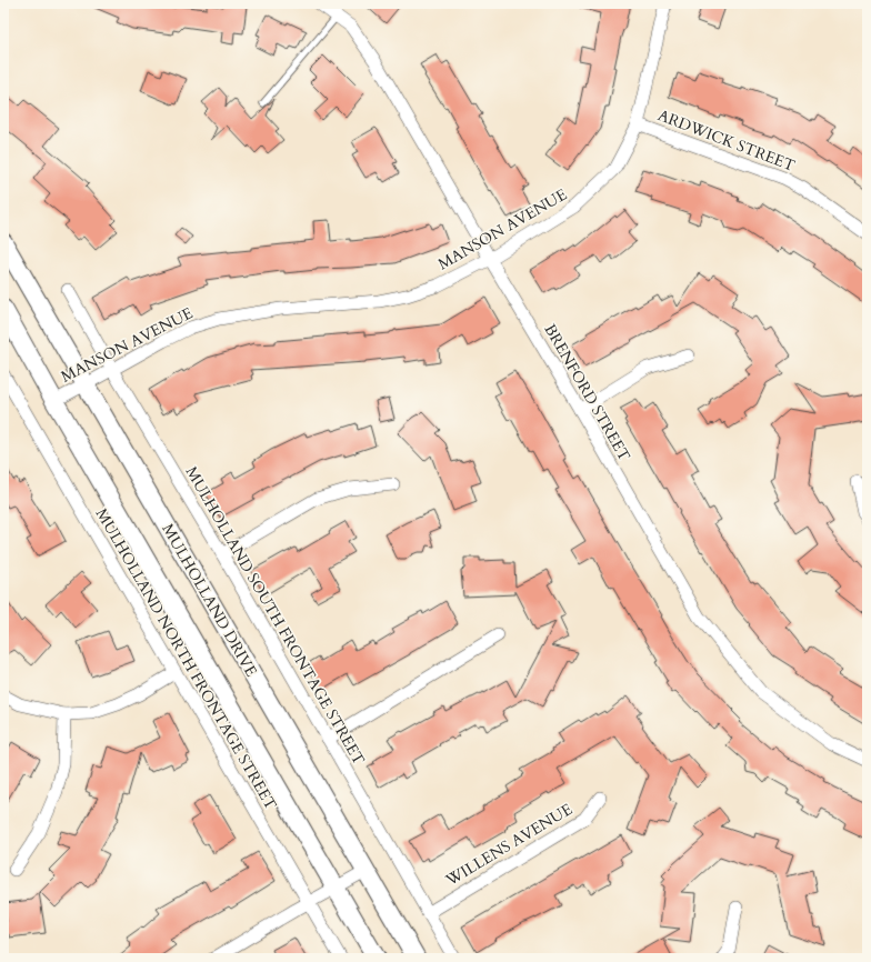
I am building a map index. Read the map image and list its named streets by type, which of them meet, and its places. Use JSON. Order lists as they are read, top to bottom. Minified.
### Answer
{"streets":{"main road":["MULHOLLAND DRIVE"],"street":["ARDWICK STREET","MANSON AVENUE","BRENFORD STREET","MULHOLLAND SOUTH FRONTAGE STREET","MULHOLLAND NORTH FRONTAGE STREET","WILLENS AVENUE"]},"crossings":[["ARDWICK STREET","MANSON AVENUE"],["MANSON AVENUE","BRENFORD STREET"],["MANSON AVENUE","MULHOLLAND DRIVE"],["MANSON AVENUE","MULHOLLAND SOUTH FRONTAGE STREET"],["MULHOLLAND SOUTH FRONTAGE STREET","WILLENS AVENUE"]]}
